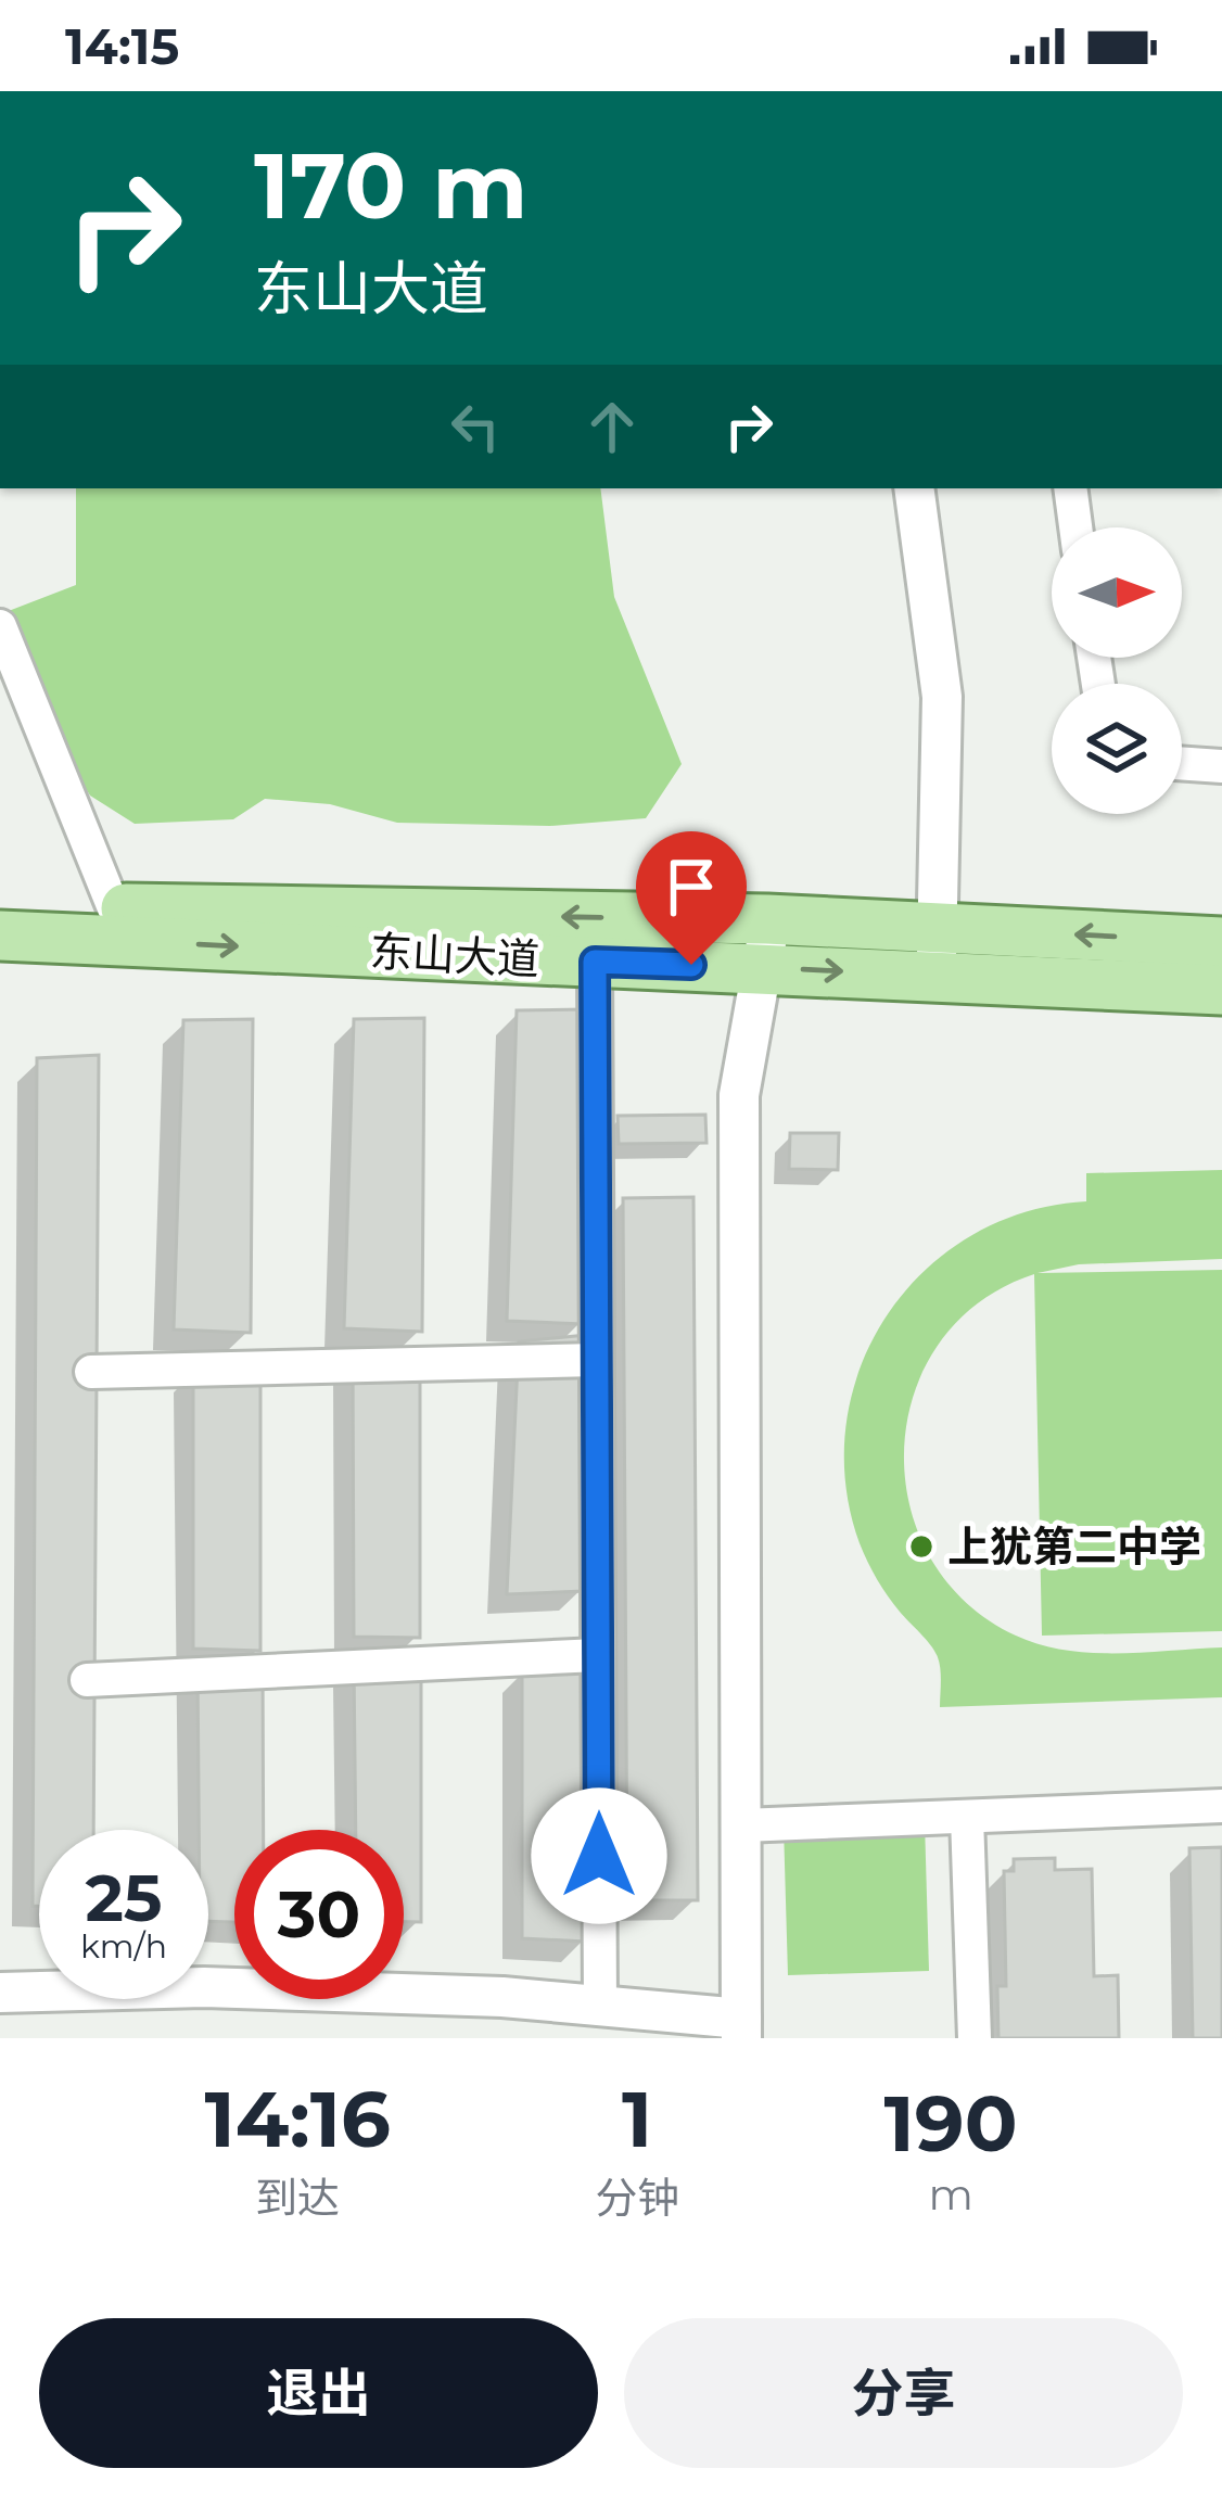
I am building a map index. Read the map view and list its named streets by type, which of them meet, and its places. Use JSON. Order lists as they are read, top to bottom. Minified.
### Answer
{"streets":{"main road":["东山大道"]},"places":["上犹第二中学"],"north":"right","page":{"status":"14:15","turn":["170 m","东山大道"],"speed":"25 km/h","limit":"30","eta":["14:16","到达","1","分钟","190","m"],"buttons":["退出","分享"]}}
